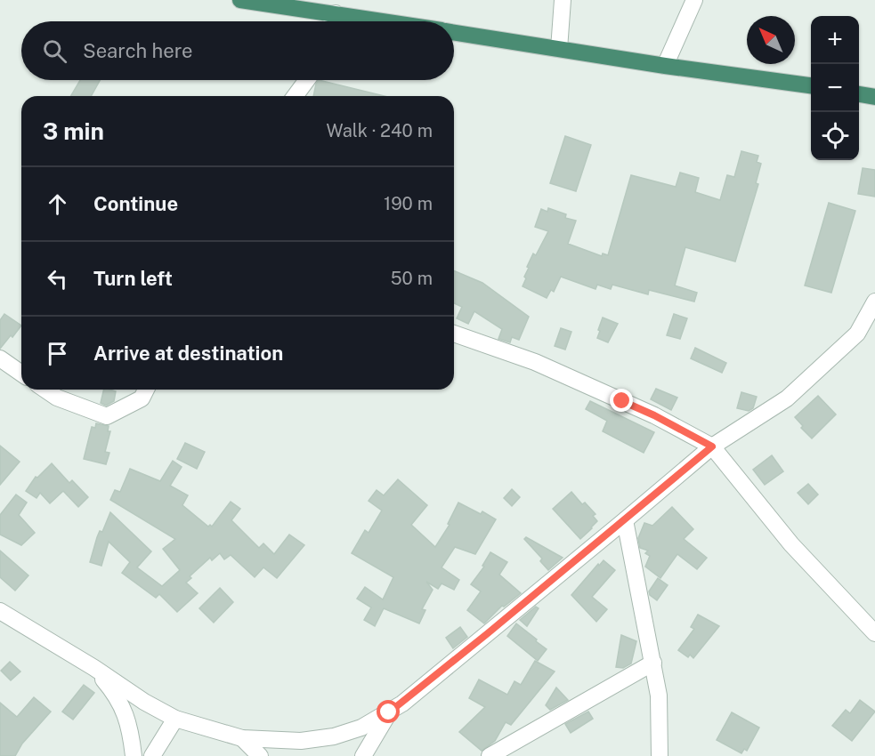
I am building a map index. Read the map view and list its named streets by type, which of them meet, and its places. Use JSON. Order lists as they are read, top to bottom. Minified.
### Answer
{"north":"top left","page":{"map_buttons":["+","−"],"search":"Search here","heading":["3 min","Walk · 240 m"],"list":[["Continue","190 m"],["Turn left","50 m"],"Arrive at destination"]}}
